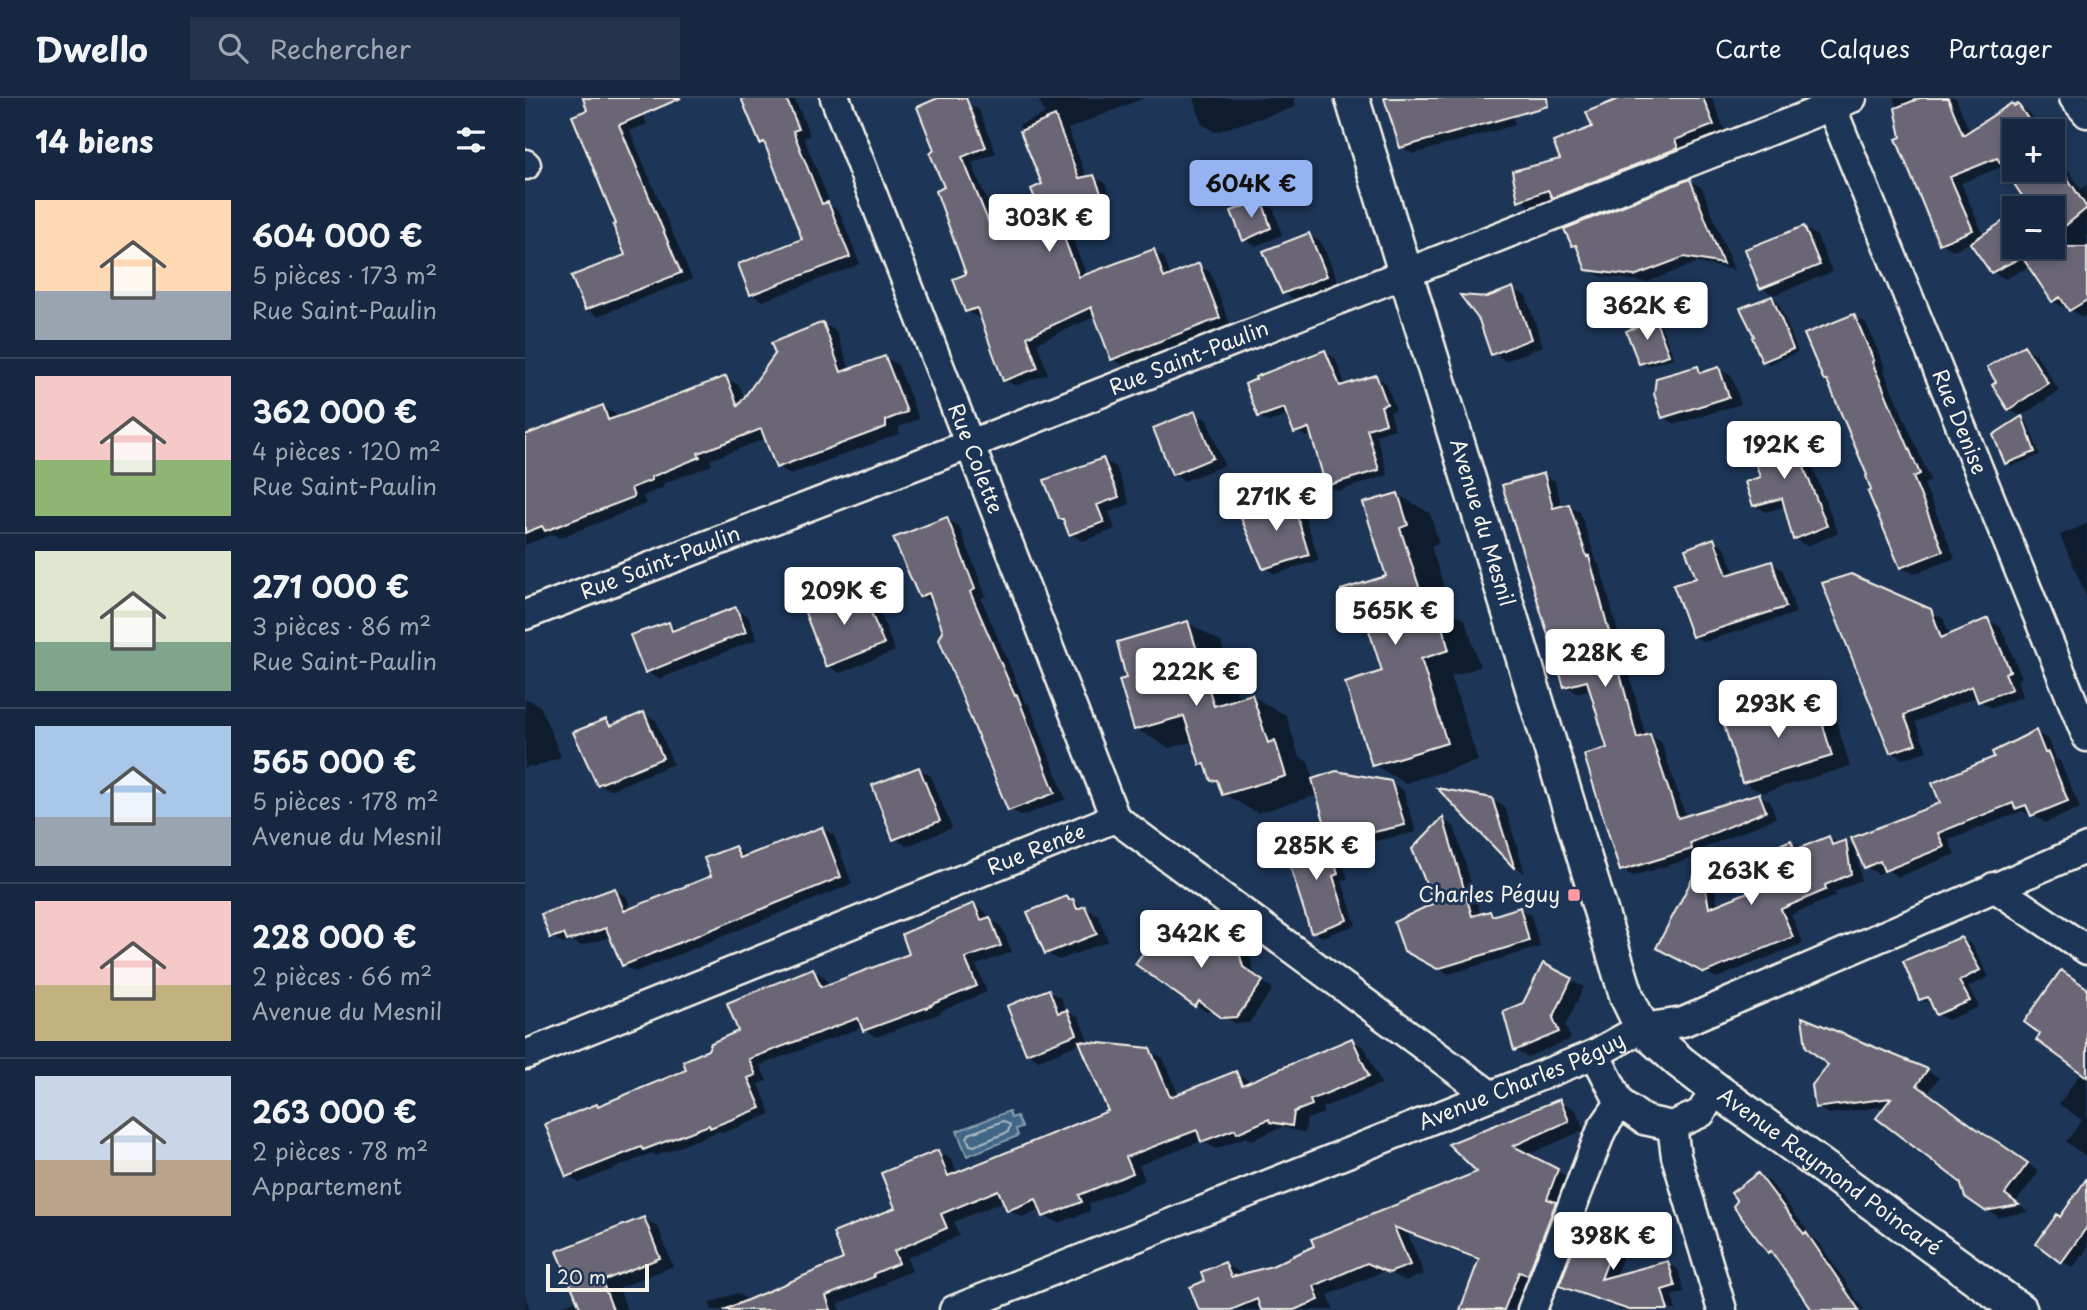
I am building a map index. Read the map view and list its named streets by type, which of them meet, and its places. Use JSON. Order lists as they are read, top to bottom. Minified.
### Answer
{"streets":{"street":["Rue Saint-Paulin","Rue Denise","Rue Colette","Avenue du Mesnil","Rue Renée","Avenue Charles Péguy","Avenue Raymond Poincaré"]},"crossings":[["Rue Saint-Paulin","Rue Denise"],["Rue Saint-Paulin","Rue Colette"],["Rue Saint-Paulin","Avenue du Mesnil"],["Rue Colette","Rue Renée"],["Avenue du Mesnil","Avenue Charles Péguy"],["Avenue du Mesnil","Avenue Raymond Poincaré"],["Rue Renée","Avenue Charles Péguy"],["Avenue Charles Péguy","Avenue Raymond Poincaré"]],"places":{"transit":["Charles Péguy"]},"scale_bar":"20 m","page":{"header":"Dwello","search":"Rechercher","nav":["Carte","Calques","Partager"],"heading":"14 biens","map_buttons":["+","−"],"price":["604K €","303K €","362K €","192K €","271K €","209K €","565K €","228K €","222K €","293K €","285K €","263K €","342K €","398K €"],"list":[{"name":"604 000 €","note":"5 pièces · 173 m² · Rue Saint-Paulin"},{"name":"362 000 €","note":"4 pièces · 120 m² · Rue Saint-Paulin"},{"name":"271 000 €","note":"3 pièces · 86 m² · Rue Saint-Paulin"},{"name":"565 000 €","note":"5 pièces · 178 m² · Avenue du Mesnil"},{"name":"228 000 €","note":"2 pièces · 66 m² · Avenue du Mesnil"},{"name":"263 000 €","note":"2 pièces · 78 m² · Appartement"}],"scale":"20 m"}}
